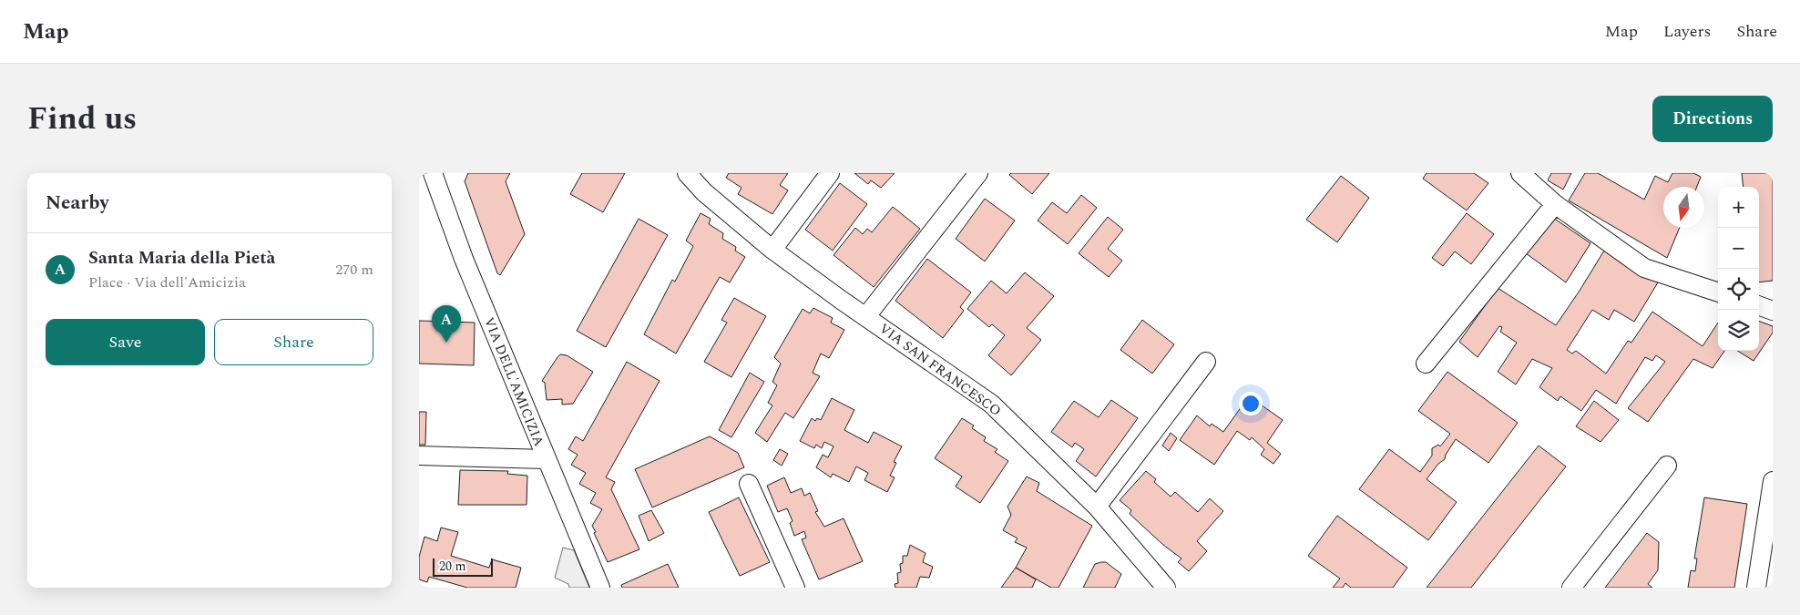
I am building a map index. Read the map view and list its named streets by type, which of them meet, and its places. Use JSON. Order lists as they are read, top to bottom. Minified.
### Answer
{"streets":{"street":["VIA SAN FRANCESCO","VIA DELL'AMICIZIA"]},"scale_bar":"20 m","north":"bottom","page":{"header":"Map","nav":["Map","Layers","Share"],"title":"Find us","buttons":["Directions",["Save","Share"]],"heading":"Nearby","map_buttons":["+","−"],"list":[{"mark":"A","name":"Santa Maria della Pietà","note":"Place · Via dell'Amicizia","value":"270 m"}],"pins":"A","scale":"20 m"}}
